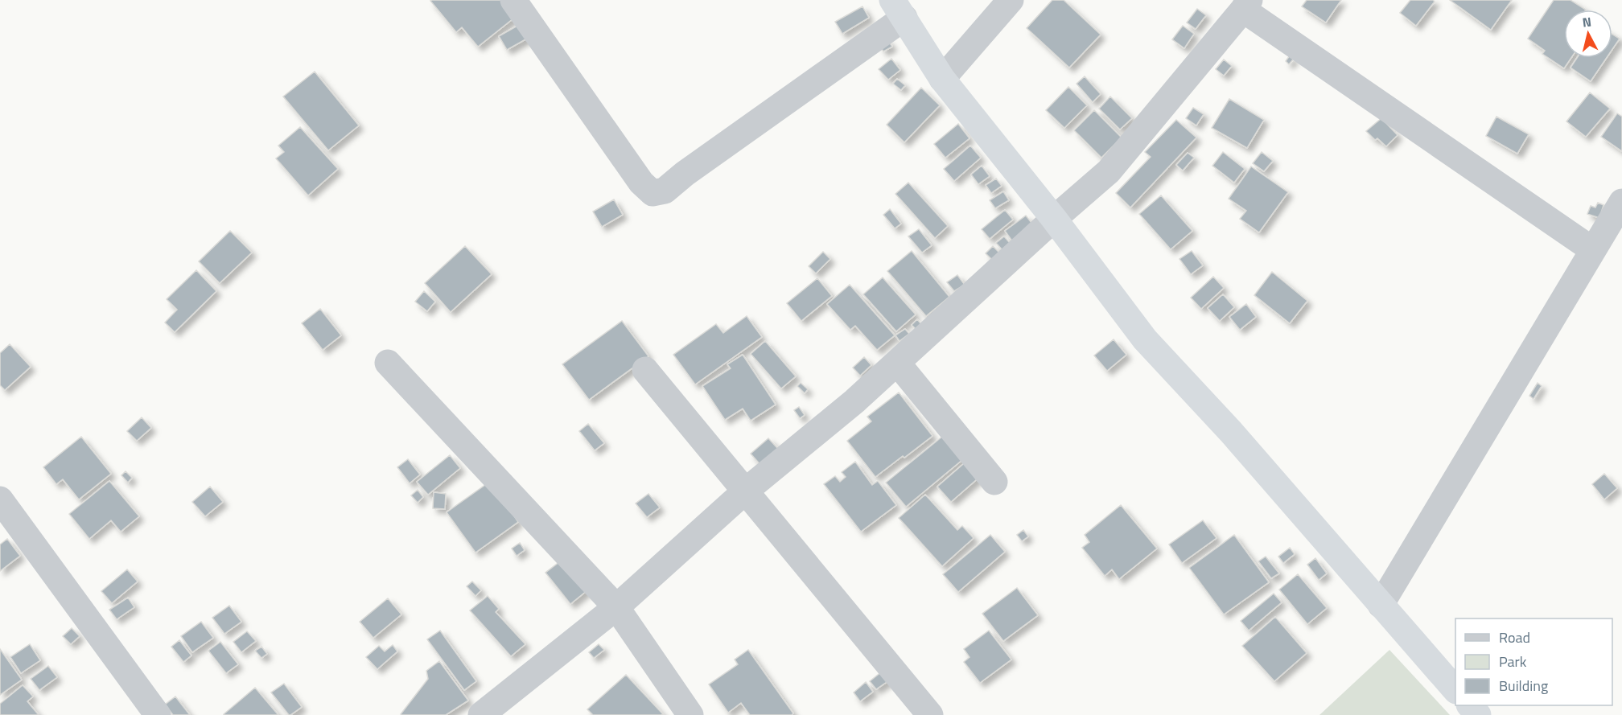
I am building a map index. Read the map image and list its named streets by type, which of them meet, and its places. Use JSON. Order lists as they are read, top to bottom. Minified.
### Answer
{"legend":["Road","Park","Building"],"north":"top"}
